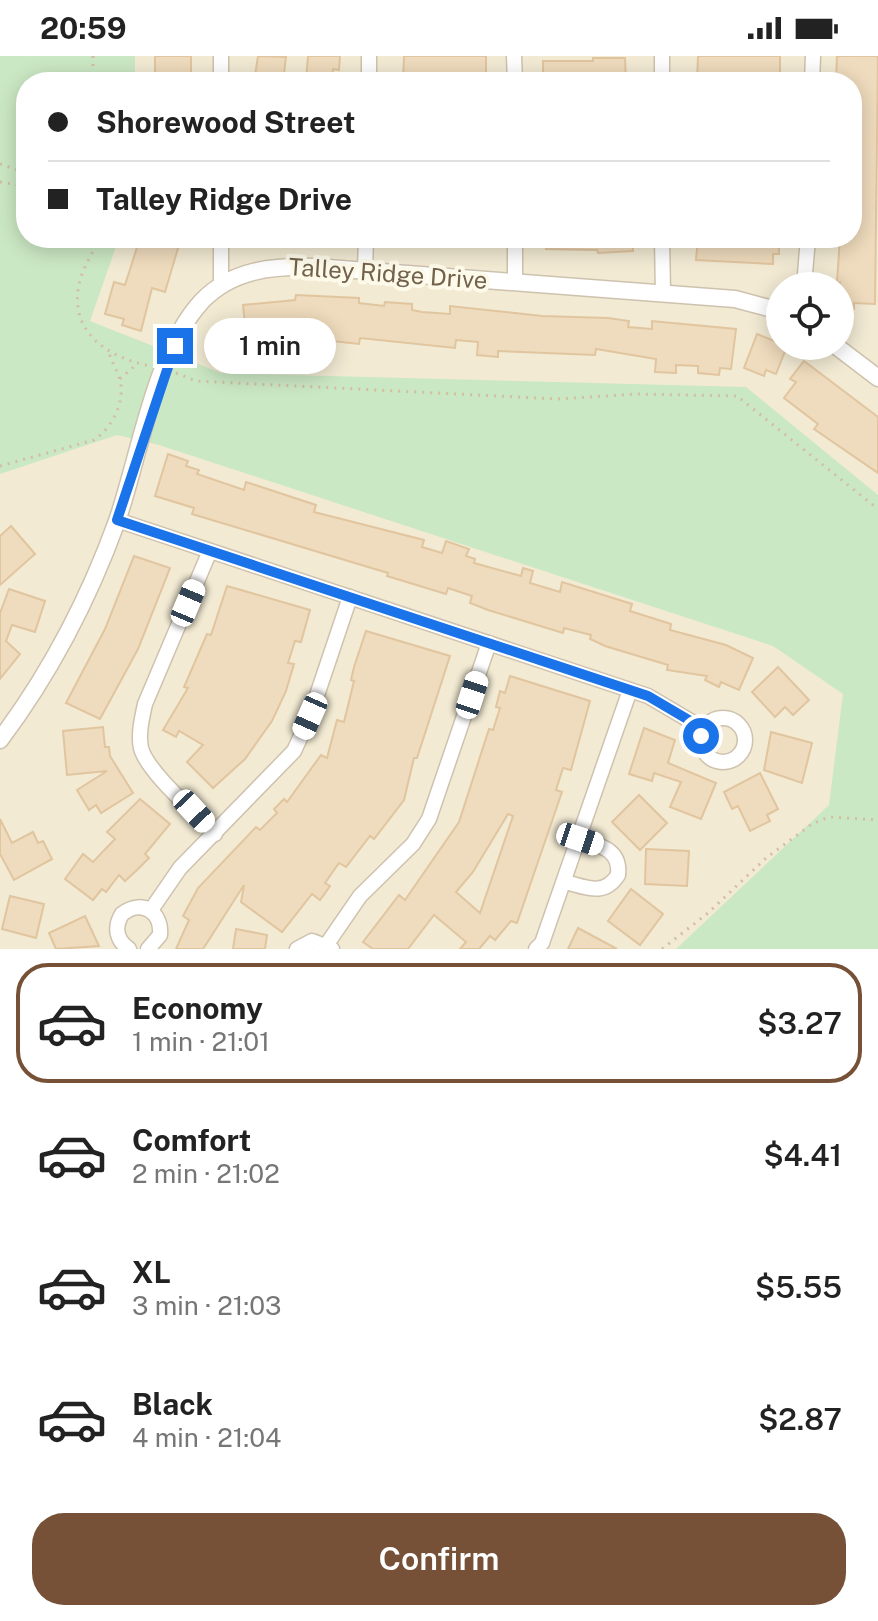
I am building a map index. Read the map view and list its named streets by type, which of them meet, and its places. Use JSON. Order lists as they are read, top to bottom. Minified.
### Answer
{"streets":{"street":["Talley Ridge Drive"]},"page":{"status":"20:59","banner":["Shorewood Street","Talley Ridge Drive"],"bubble":"1 min","list":[{"name":"Economy","note":"1 min · 21:01","value":"$3.27"},{"name":"Comfort","note":"2 min · 21:02","value":"$4.41"},{"name":"XL","note":"3 min · 21:03","value":"$5.55"},{"name":"Black","note":"4 min · 21:04","value":"$2.87"}],"buttons":"Confirm"}}
